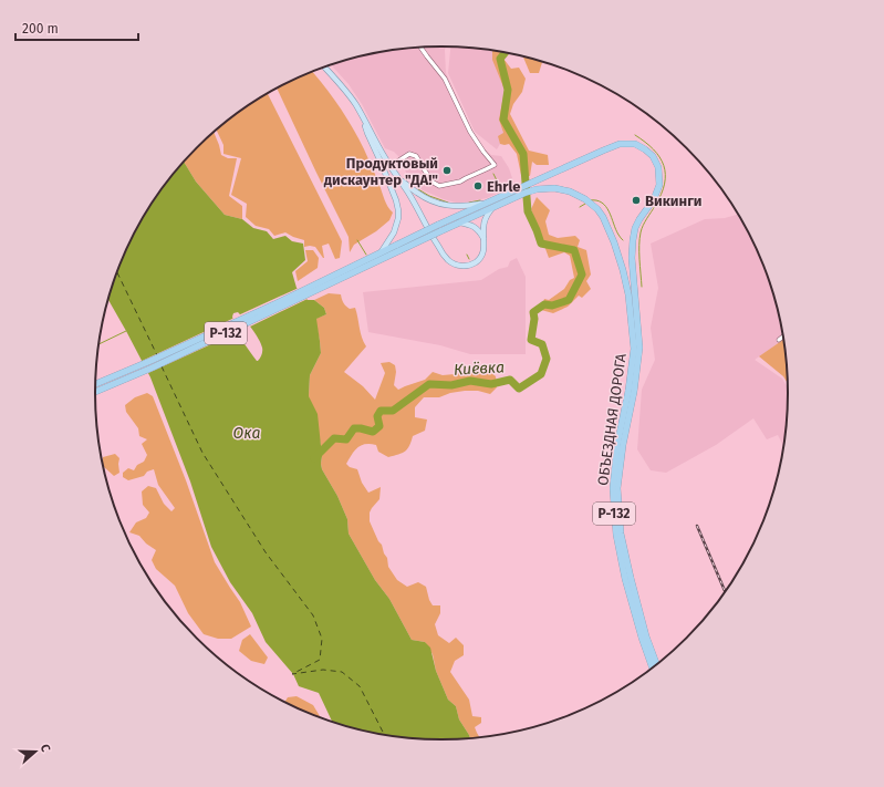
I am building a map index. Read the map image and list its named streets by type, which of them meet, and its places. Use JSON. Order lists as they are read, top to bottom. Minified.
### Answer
{"streets":{"highway":["Р-132","ОБЪЕЗДНАЯ ДОРОГА"]},"crossings":[["Р-132","ОБЪЕЗДНАЯ ДОРОГА"]],"water":["Киёвка","Ока"],"places":["Продуктовый дискаунтер \"ДА!\"","Ehrle","Викинги"],"scale_bar":"200 m","north":"right"}
